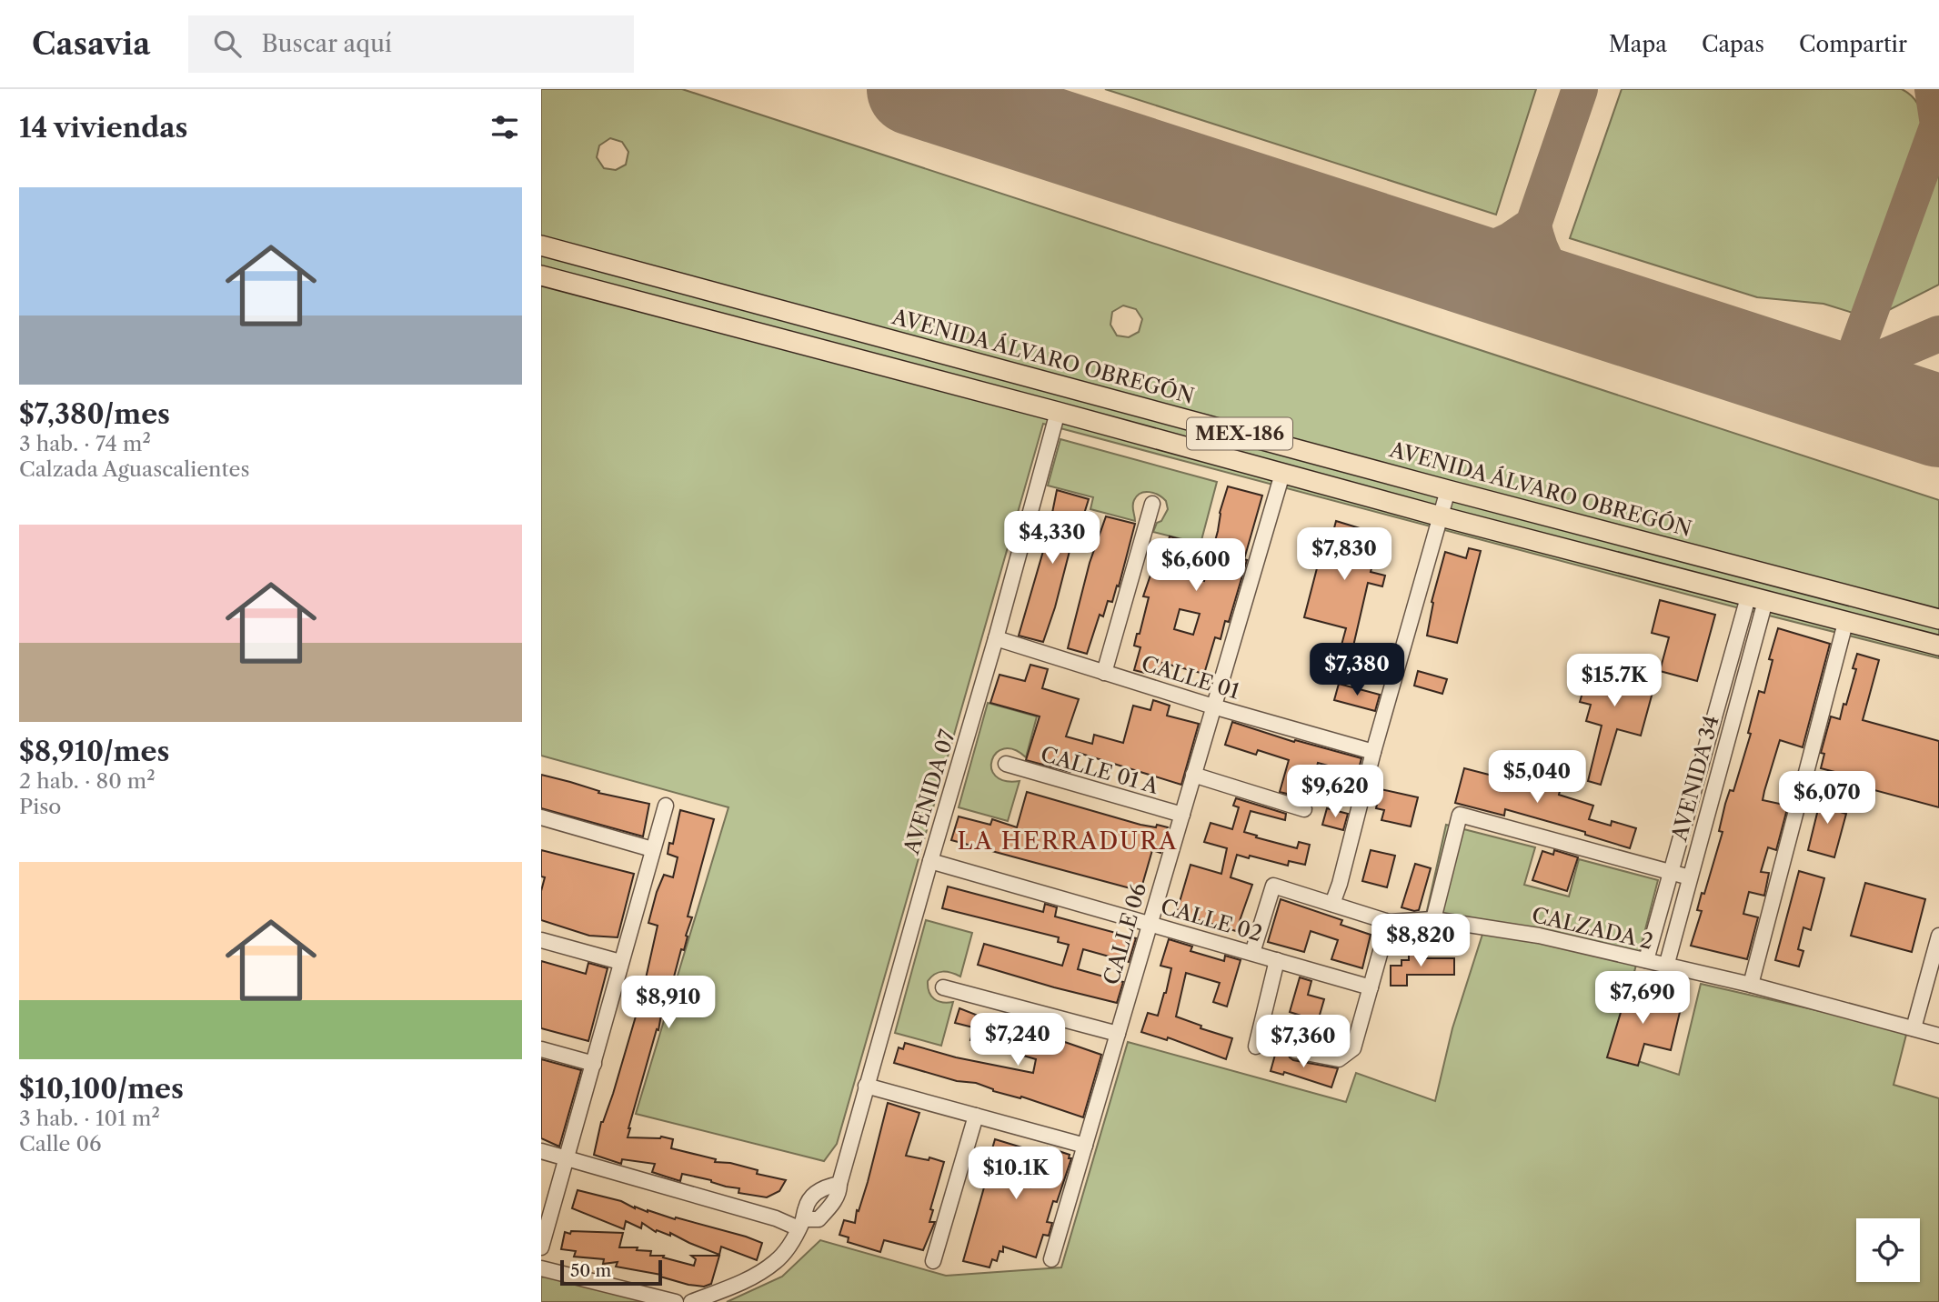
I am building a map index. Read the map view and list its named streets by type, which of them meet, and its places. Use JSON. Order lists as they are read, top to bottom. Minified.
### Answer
{"streets":{"main road":["AVENIDA ÁLVARO OBREGÓN","MEX-186"],"street":["CALLE 01","CALLE 01 A","AVENIDA 34","AVENIDA 07","CALLE 02","CALZADA 2","CALLE 06"]},"crossings":[["MEX-186","AVENIDA 34"],["MEX-186","AVENIDA 07"],["MEX-186","CALLE 06"],["CALLE 01","AVENIDA 07"],["CALLE 01","CALLE 06"],["CALLE 01 A","CALLE 06"],["AVENIDA 34","CALZADA 2"],["AVENIDA 07","CALLE 02"],["CALLE 02","CALZADA 2"],["CALLE 02","CALLE 06"]],"districts":["LA HERRADURA"],"scale_bar":"50 m","page":{"header":"Casavia","search":"Buscar aquí","nav":["Mapa","Capas","Compartir"],"heading":"14 viviendas","list":[{"name":"$7,380/mes","note":"3 hab. · 74 m² · Calzada Aguascalientes"},{"name":"$8,910/mes","note":"2 hab. · 80 m² · Piso"},{"name":"$10,100/mes","note":"3 hab. · 101 m² · Calle 06"}],"price":["$4,330","$7,830","$6,600","$7,380","$15.7K","$5,040","$9,620","$6,070","$8,820","$7,690","$8,910","$7,240","$7,360","$10.1K"],"scale":"50 m"}}
